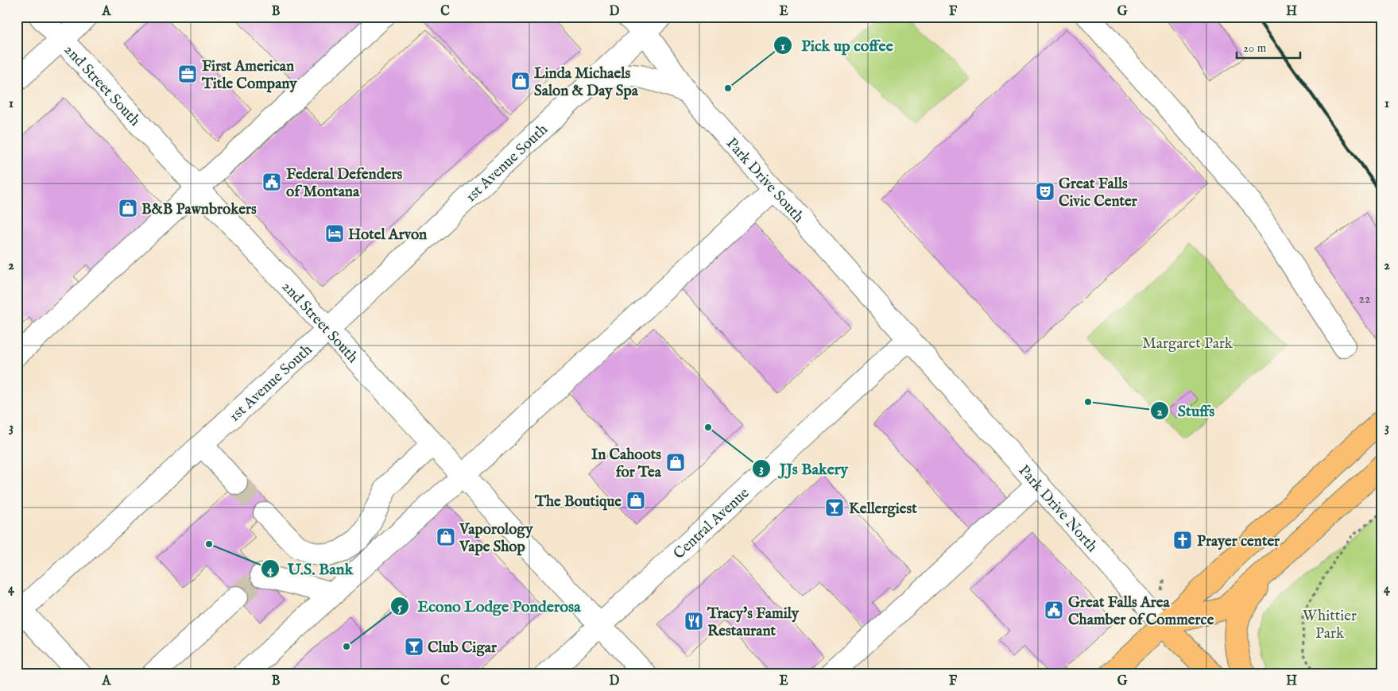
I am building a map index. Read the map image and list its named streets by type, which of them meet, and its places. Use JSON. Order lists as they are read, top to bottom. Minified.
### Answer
{"streets":{"main road":["Park Drive North"],"street":["2nd Street South","1st Avenue South","Park Drive South","Central Avenue"]},"crossings":[["2nd Street South","1st Avenue South"],["2nd Street South","Central Avenue"],["1st Avenue South","Park Drive South"],["Park Drive South","Park Drive North"],["Park Drive South","Central Avenue"],["Park Drive North","Central Avenue"]],"parks":["Margaret Park","Whittier Park"],"places":{"office":["First American Title Company"],"shop":["Linda Michaels Salon & Day Spa","B&B Pawnbrokers","In Cahoots for Tea","The Boutique","Vaporology Vape Shop"],"other":["Pick up coffee","Stuffs","JJs Bakery","U.S. Bank","Econo Lodge Ponderosa"],"public building":["Federal Defenders of Montana","Great Falls Area Chamber of Commerce"],"theatre":["Great Falls Civic Center"],"hotel":["Hotel Arvon"],"bar":["Kellergiest","Club Cigar"],"church":["Prayer center"],"restaurant":["Tracy's Family Restaurant"]},"house_numbers":["22"],"scale_bar":"20 m","grid":{"columns":["A","B","C","D","E","F","G","H"],"rows":["1","2","3","4"]}}
